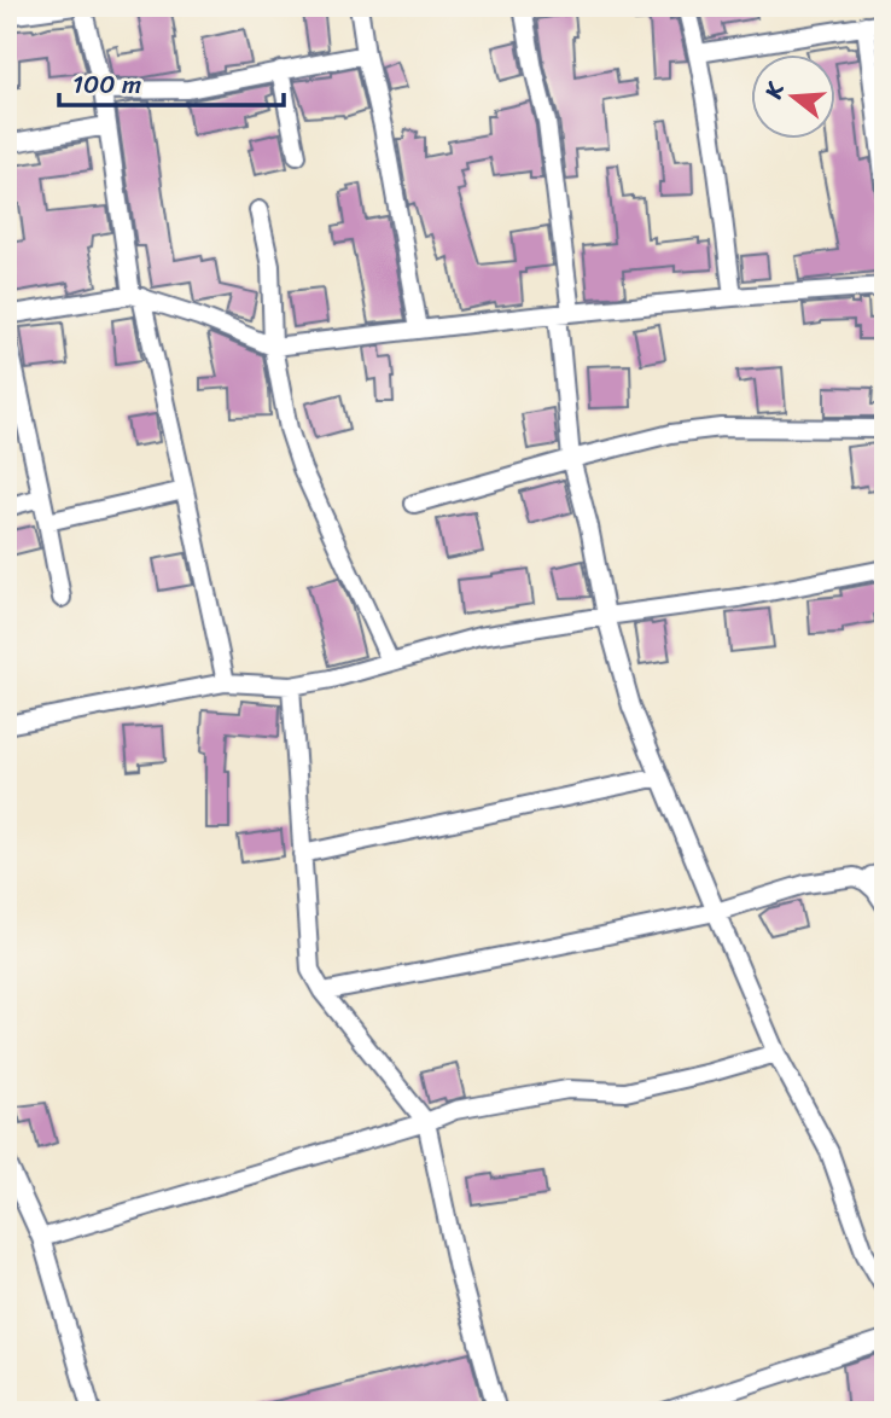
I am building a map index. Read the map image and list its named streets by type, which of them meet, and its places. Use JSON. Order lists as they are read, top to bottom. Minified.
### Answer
{"scale_bar":"100 m","north":"left"}
